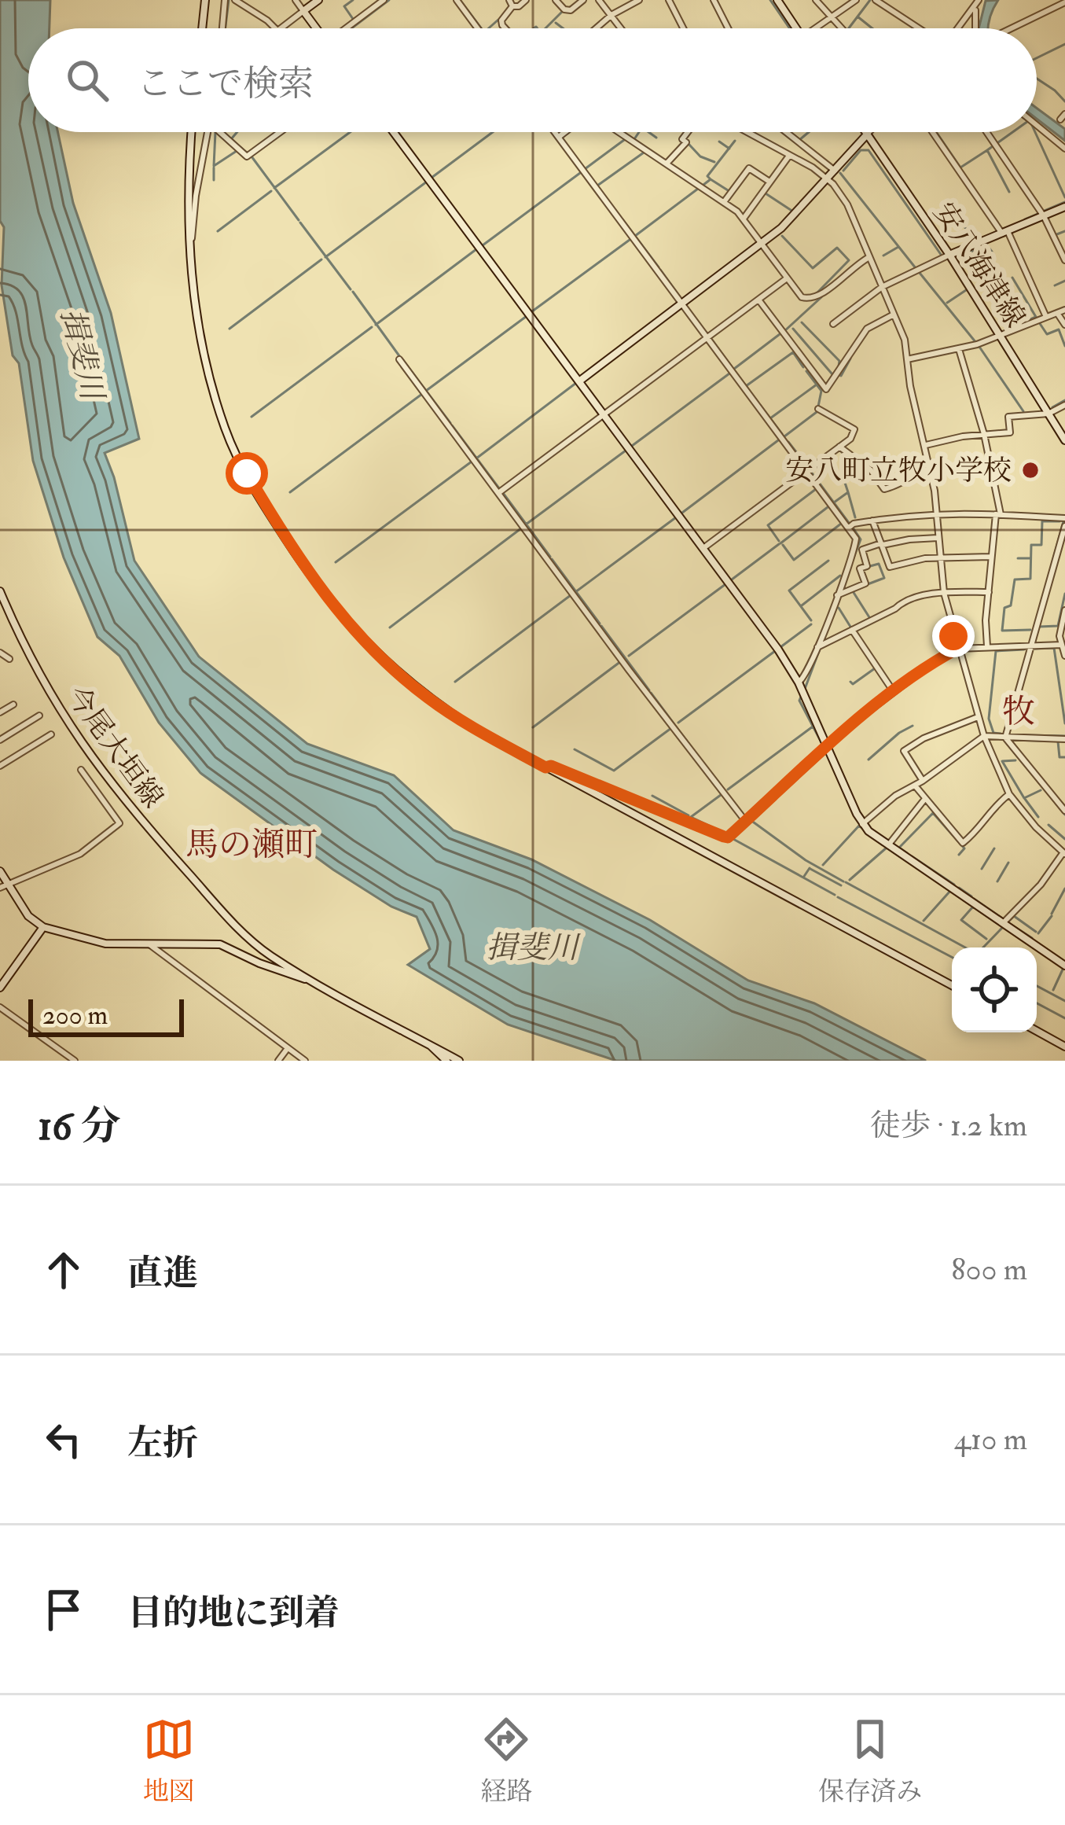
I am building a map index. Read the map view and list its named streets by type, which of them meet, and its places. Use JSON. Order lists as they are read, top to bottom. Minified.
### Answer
{"streets":{"street":["安八海津線","今尾大垣線"]},"districts":["牧","馬の瀬町"],"water":["揖斐川"],"places":["安八町立牧小学校"],"scale_bar":"200 m","page":{"search":"ここで検索","scale":"200 m","heading":["16 分","徒歩 · 1.2 km"],"list":[["直進","800 m"],["左折","410 m"],"目的地に到着"],"nav":["地図","経路","保存済み"]}}
